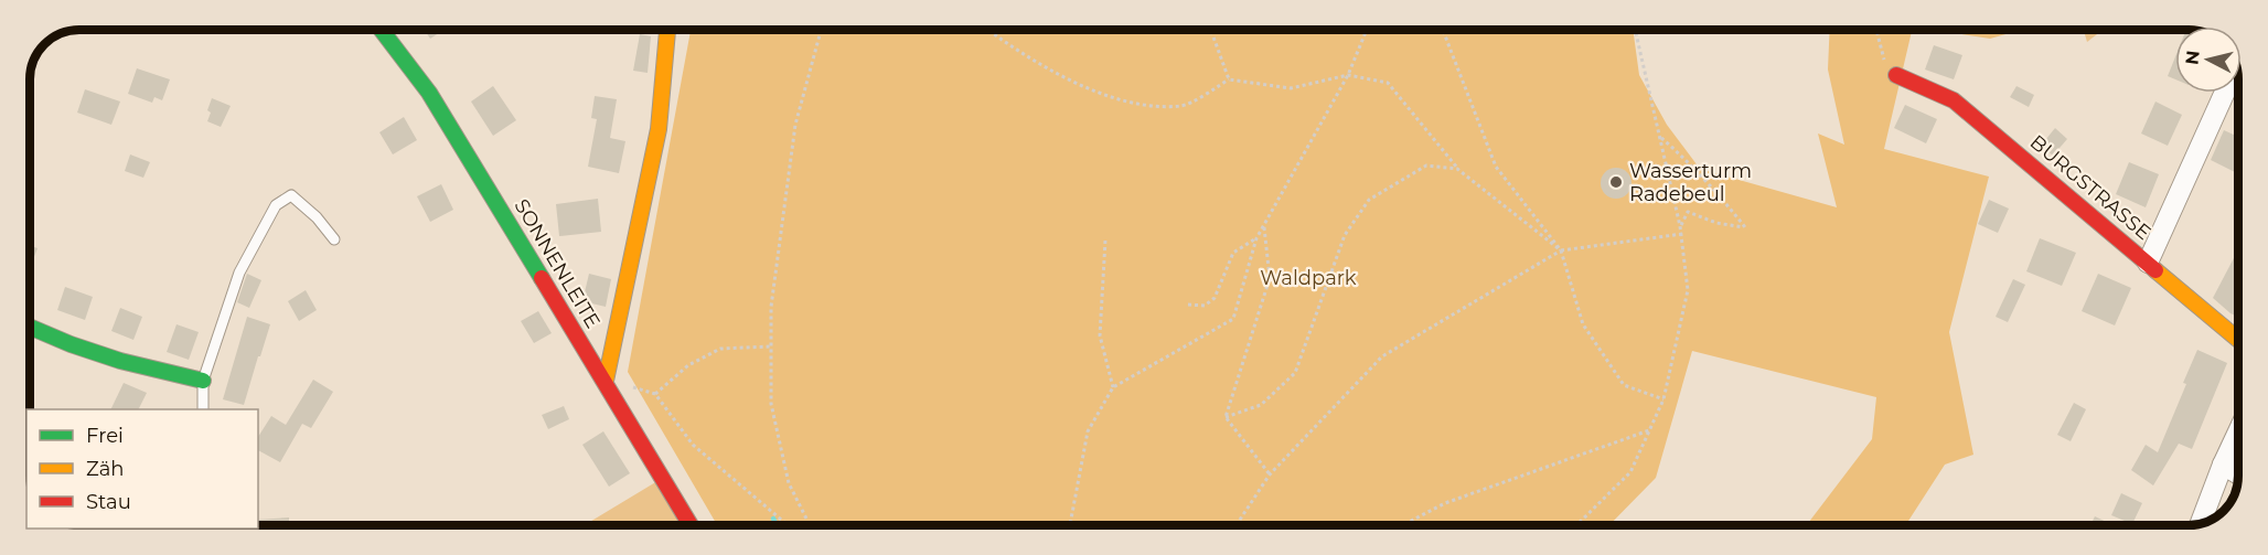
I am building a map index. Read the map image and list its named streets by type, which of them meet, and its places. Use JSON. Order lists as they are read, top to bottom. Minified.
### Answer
{"streets":{"street":["BURGSTRASSE","SONNENLEITE"]},"parks":["Waldpark"],"places":["Wasserturm Radebeul"],"legend":["Frei","Zäh","Stau"],"north":"left"}
